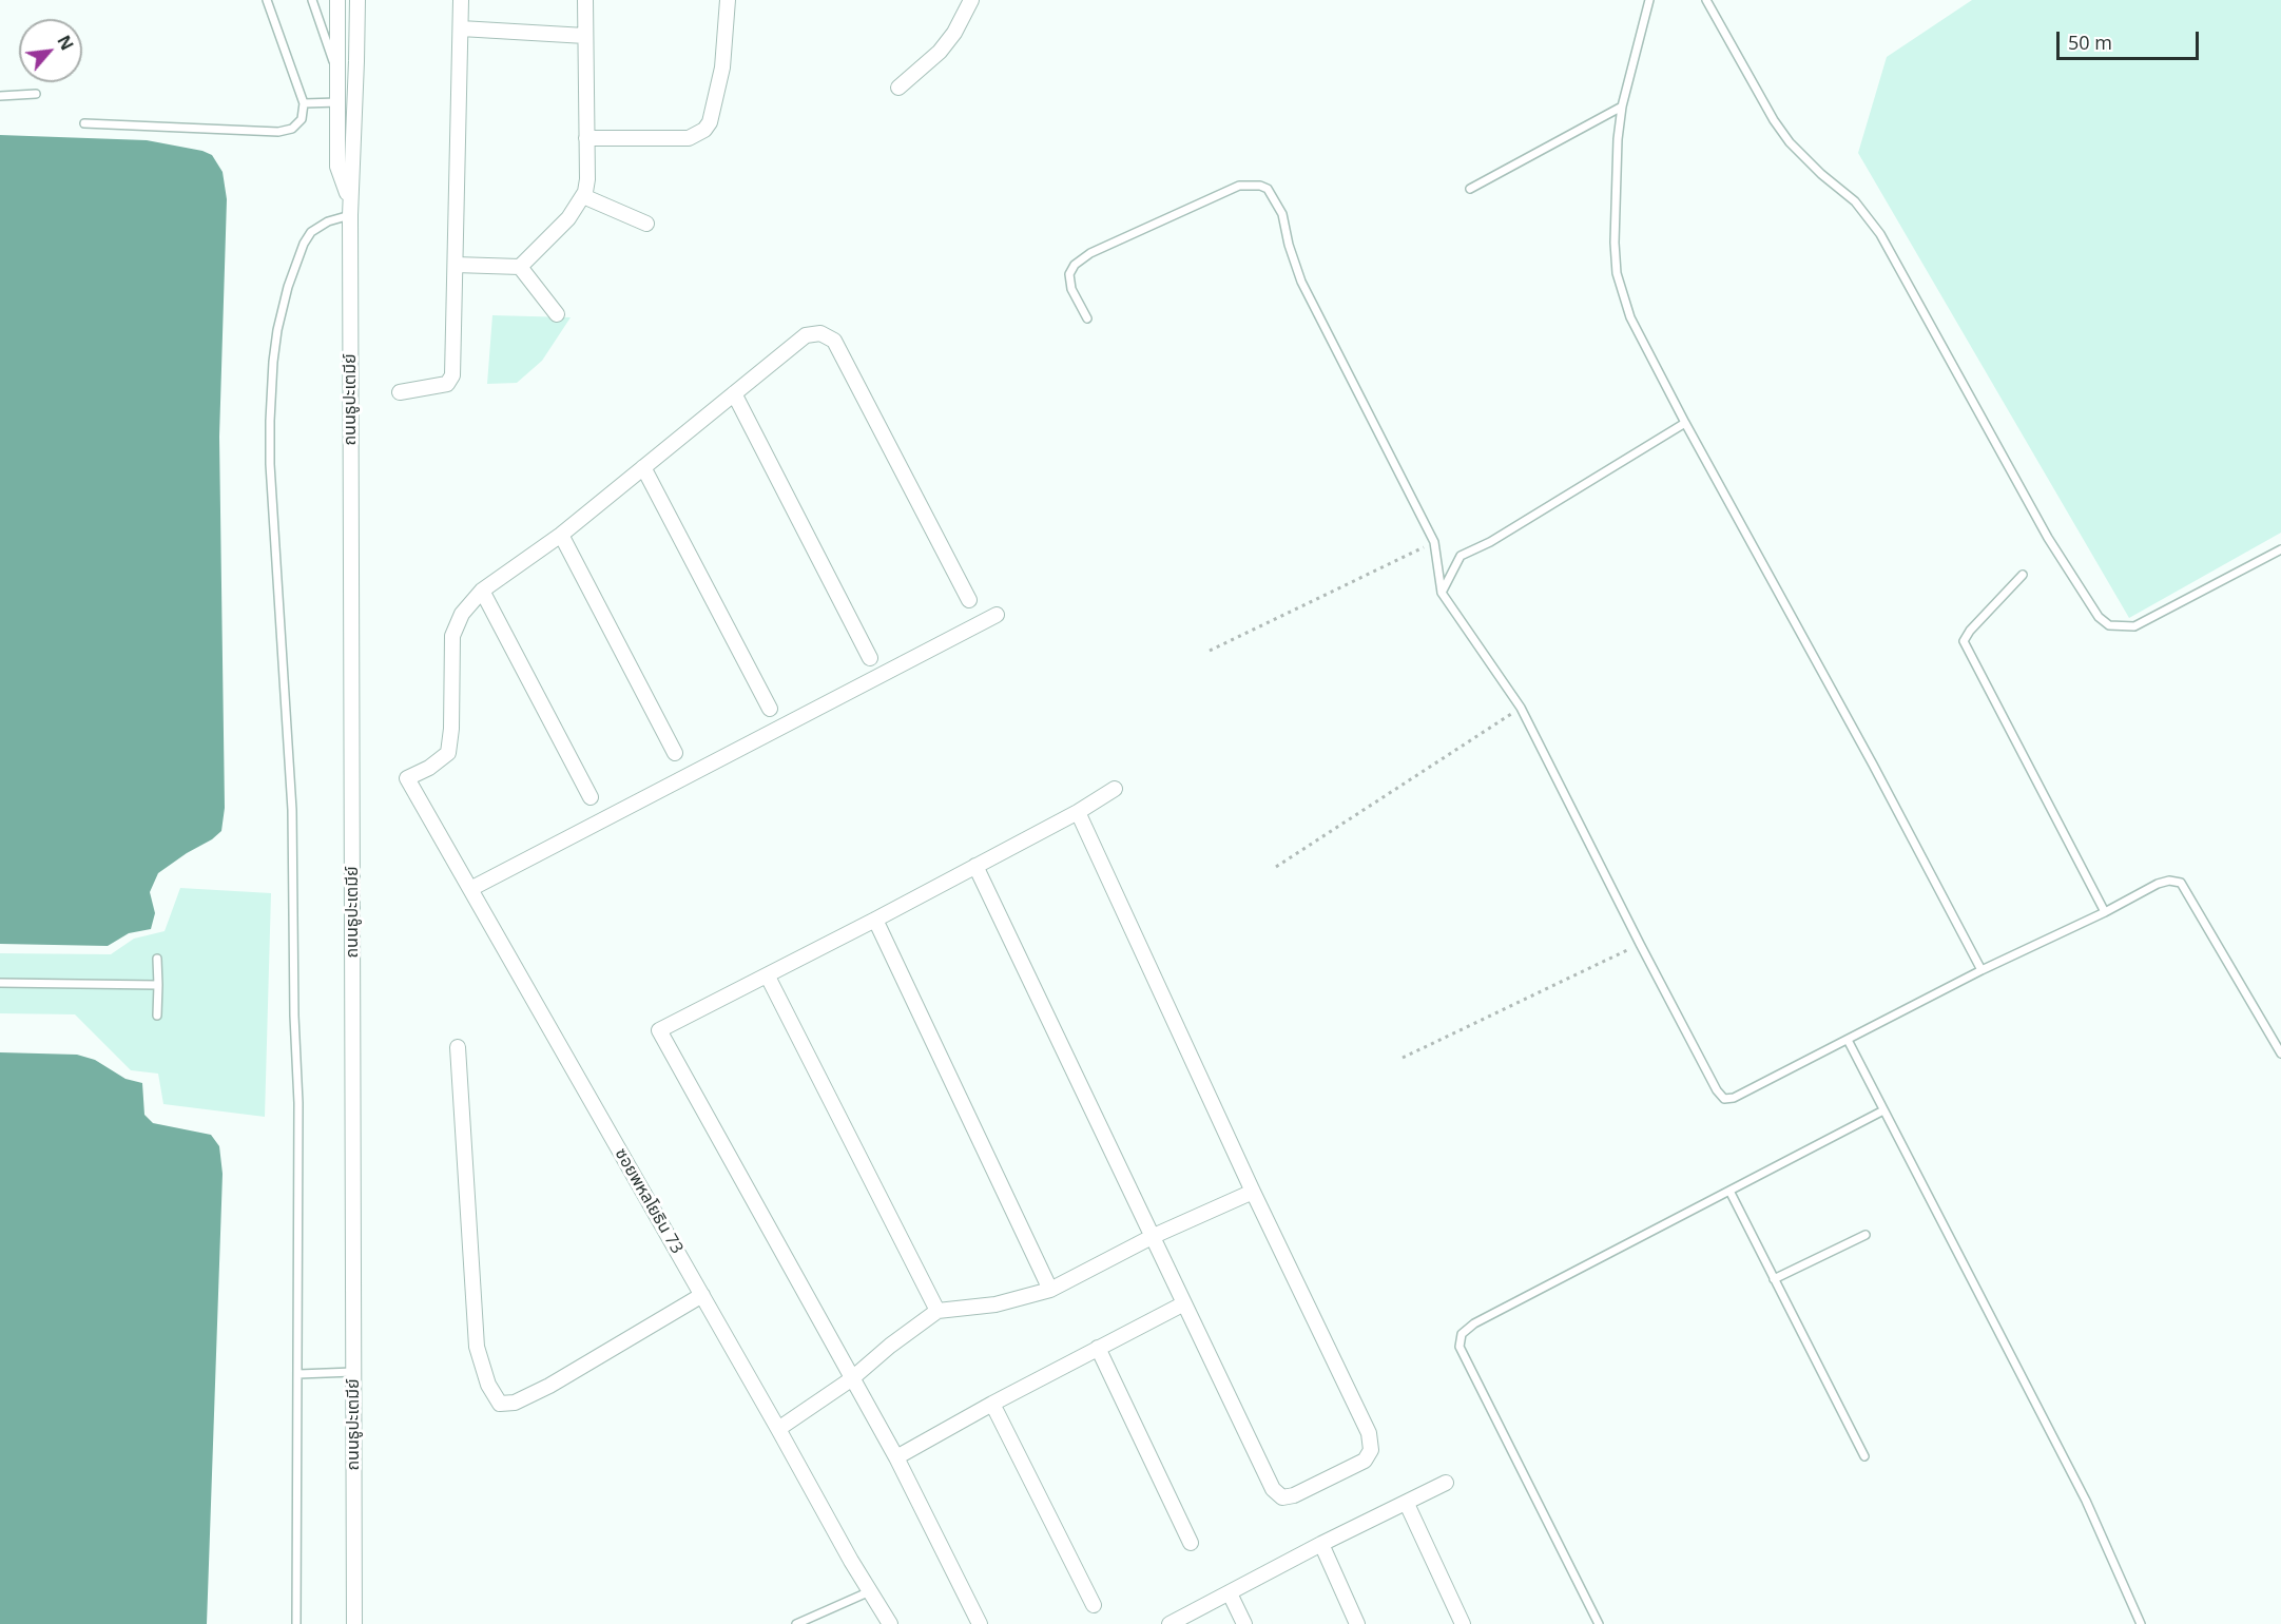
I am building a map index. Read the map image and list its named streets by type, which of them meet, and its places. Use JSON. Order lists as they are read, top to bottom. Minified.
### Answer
{"streets":{"street":["ถนนธูปะเตมีย์","ซอยพหลโยธิน 73"]},"scale_bar":"50 m","north":"top right"}
